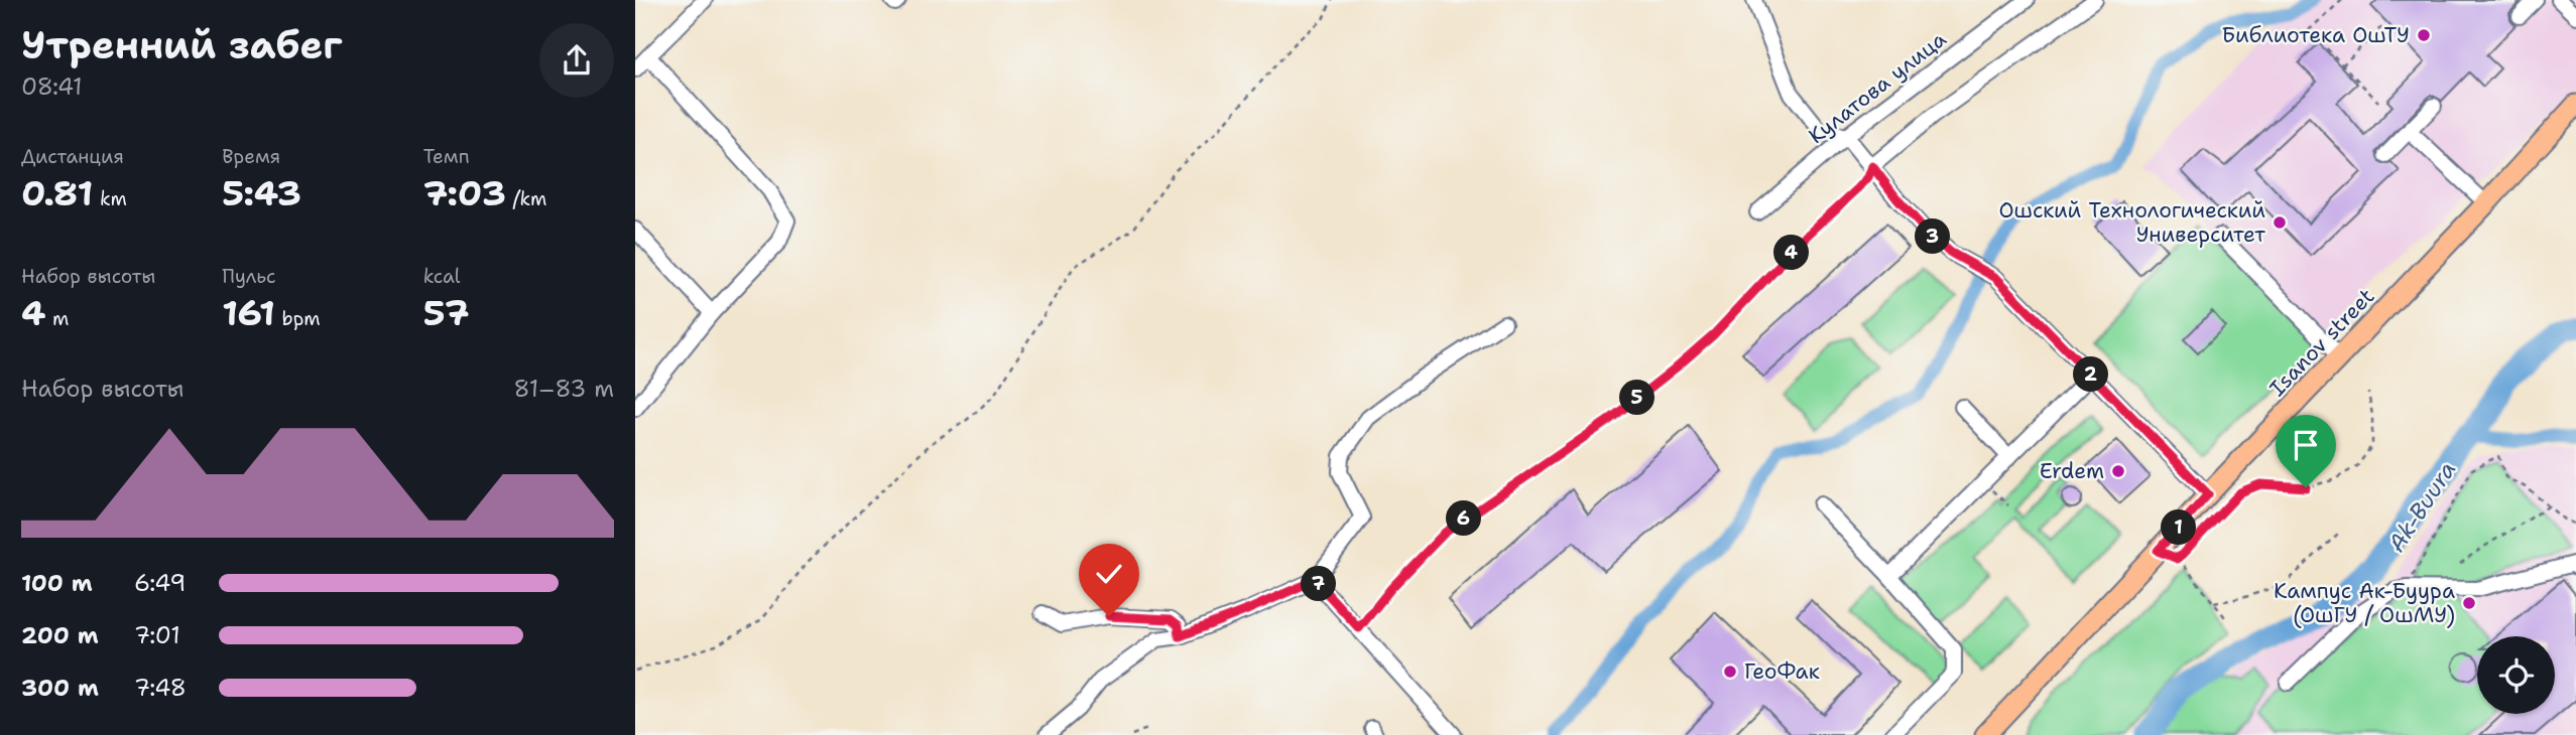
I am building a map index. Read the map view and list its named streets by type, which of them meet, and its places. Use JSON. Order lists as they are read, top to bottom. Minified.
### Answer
{"streets":{"main road":["Isanov street"],"street":["Кулатова улица"]},"water":["Ak-Buura"],"places":["Библиотека ОшТУ","Ошский Технологический Университет","Erdem","Кампус Ак-Буура (ОшГУ / ОшМУ)","ГеоФак"],"page":{"heading":["Утренний забег","08:41"],"stats":[["Дистанция","0.81 km"],["Время","5:43"],["Темп","7:03 /km"],["Набор высоты","4 m"],["Пульс","161 bpm"],["kcal","57"]],"pins":["3","4","2","5","6","1","7"],"chart":["Набор высоты","81–83 m"],"list":[{"name":"100 m","note":"6:49"},{"name":"200 m","note":"7:01"},{"name":"300 m","note":"7:48"}]}}
